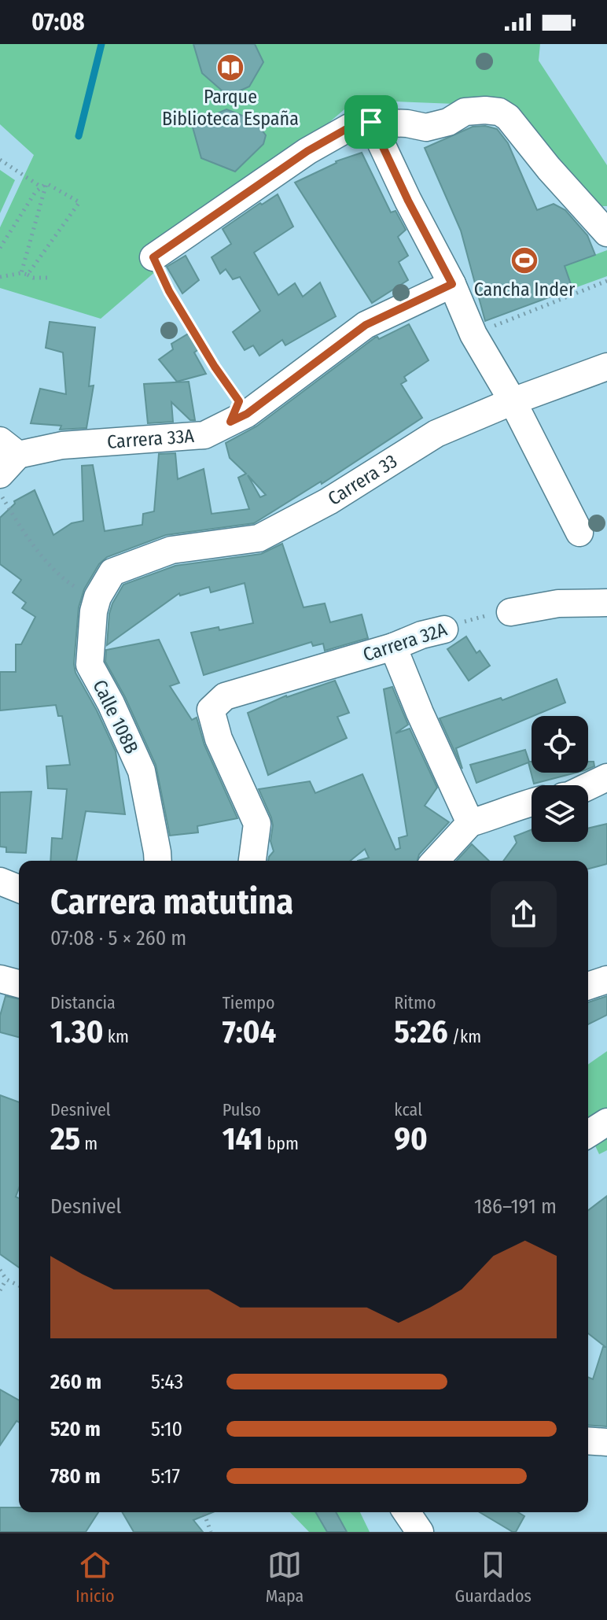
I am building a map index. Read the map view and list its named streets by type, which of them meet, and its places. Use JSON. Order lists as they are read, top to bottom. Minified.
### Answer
{"streets":{"street":["Carrera 33A","Carrera 33","Carrera 32A","Calle 108B"]},"crossings":[["Carrera 33","Calle 108B"]],"places":{"library":["Parque Biblioteca España"],"sports":["Cancha Inder"]},"page":{"status":"07:08","heading":["Carrera matutina","07:08 · 5 × 260 m"],"stats":[["Distancia","1.30 km"],["Tiempo","7:04"],["Ritmo","5:26 /km"],["Desnivel","25 m"],["Pulso","141 bpm"],["kcal","90"]],"chart":["Desnivel","186–191 m"],"list":[{"name":"260 m","note":"5:43"},{"name":"520 m","note":"5:10"},{"name":"780 m","note":"5:17"}],"tabs":["Inicio","Mapa","Guardados"]}}
